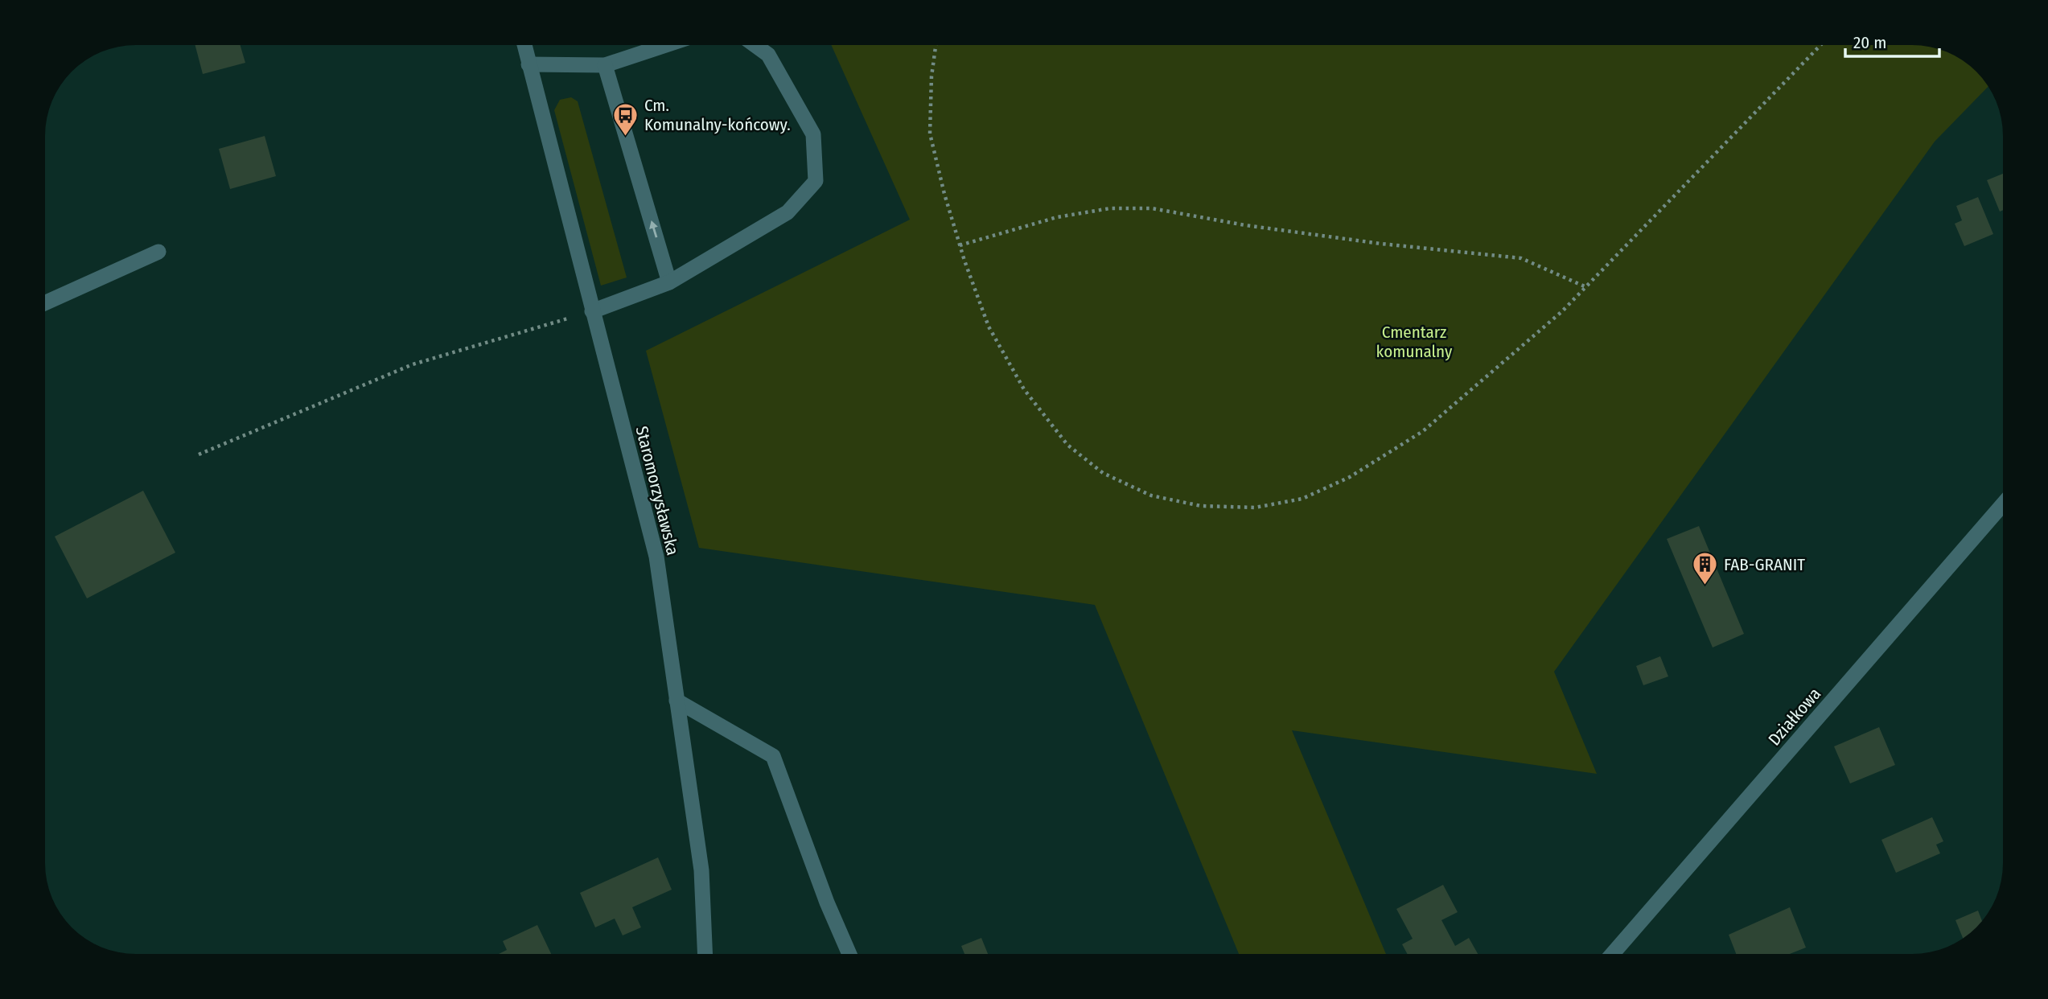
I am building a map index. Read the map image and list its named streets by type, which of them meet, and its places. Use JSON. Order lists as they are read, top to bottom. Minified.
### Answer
{"streets":{"street":["Staromorzysławska","Działkowa"]},"parks":["Cmentarz komunalny"],"places":{"bus stop":["Cm. Komunalny-końcowy."],"building":["FAB-GRANIT"]},"scale_bar":"20 m"}
